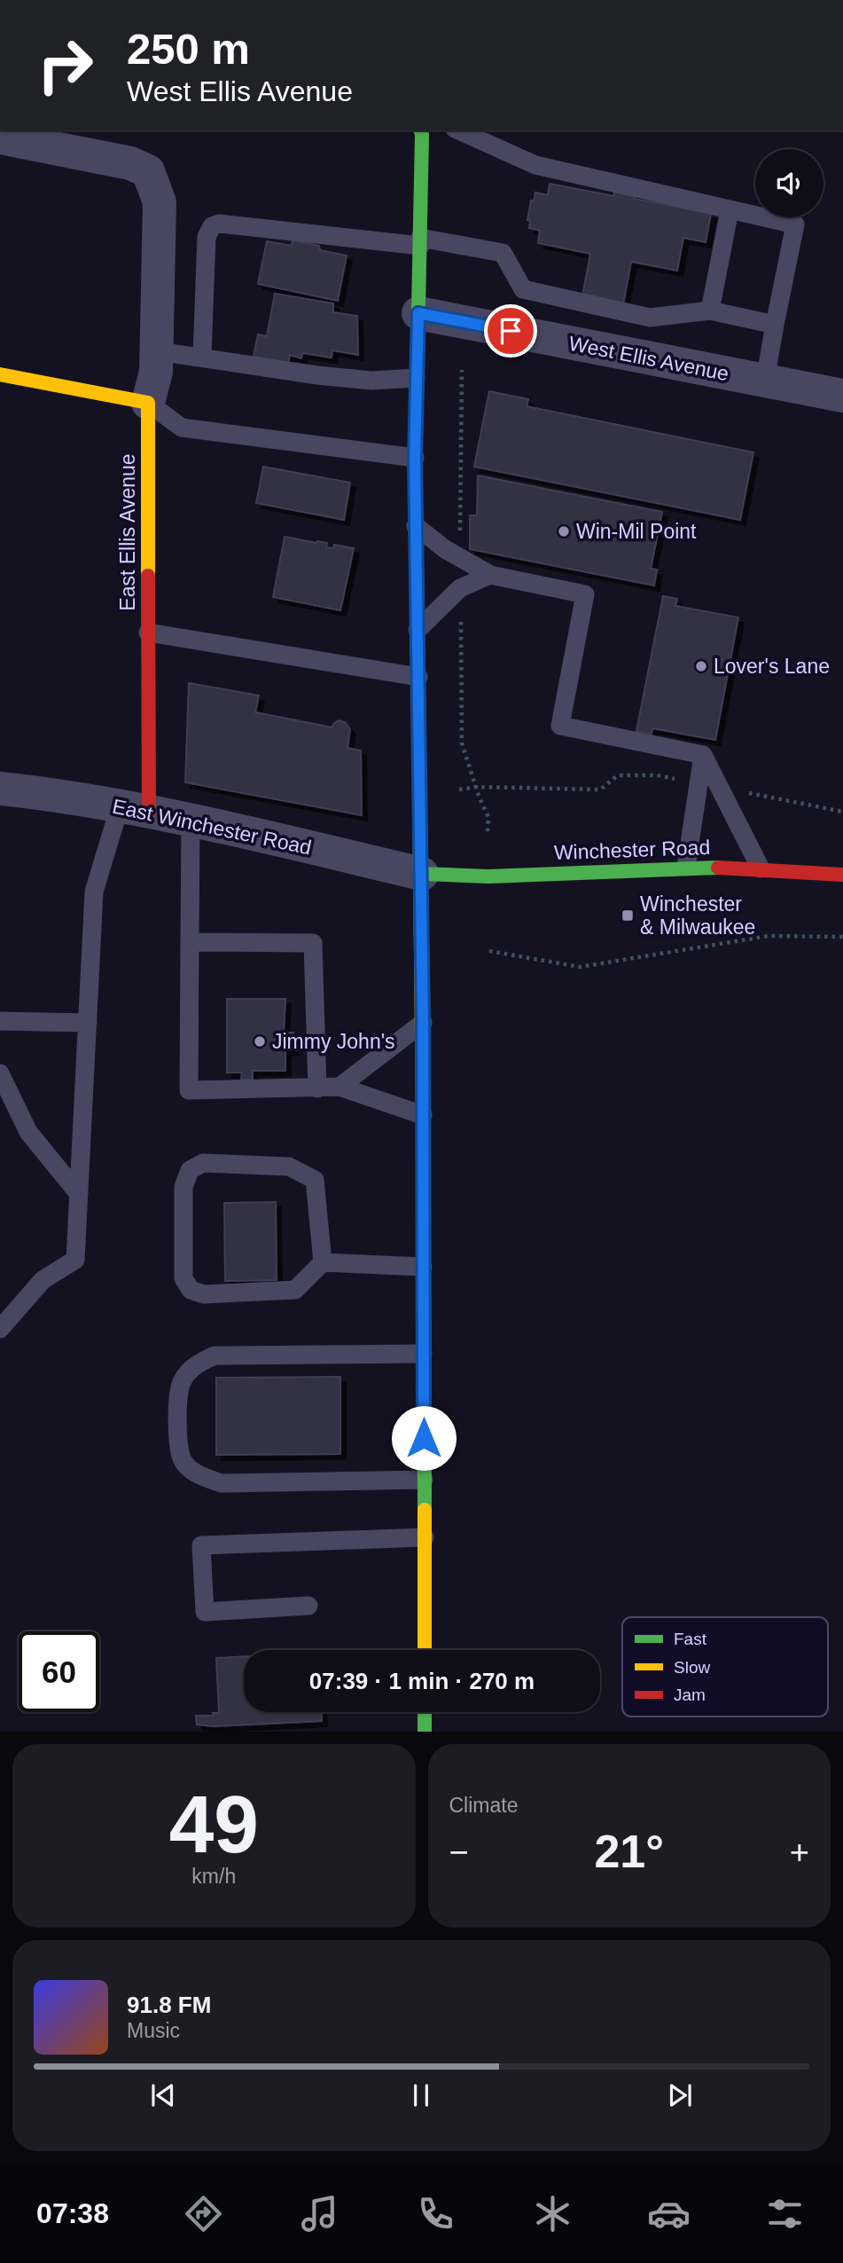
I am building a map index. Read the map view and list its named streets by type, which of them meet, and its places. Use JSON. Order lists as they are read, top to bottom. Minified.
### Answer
{"streets":{"main road":["East Ellis Avenue","Winchester Road"],"street":["West Ellis Avenue","East Winchester Road"]},"crossings":[["East Ellis Avenue","East Winchester Road"],["East Winchester Road","Winchester Road"]],"places":{"other":["Win-Mil Point","Lover's Lane","Jimmy John's"],"transit":["Winchester & Milwaukee"]},"legend":["Fast","Slow","Jam"],"page":{"turn":["250 m","West Ellis Avenue"],"limit":"60","trip":"07:39 · 1 min · 270 m","tile":[["49","km/h"],"Climate"],"heat":["−","21°","+"],"song":["91.8 FM","Music"],"tabs":"07:38"}}
